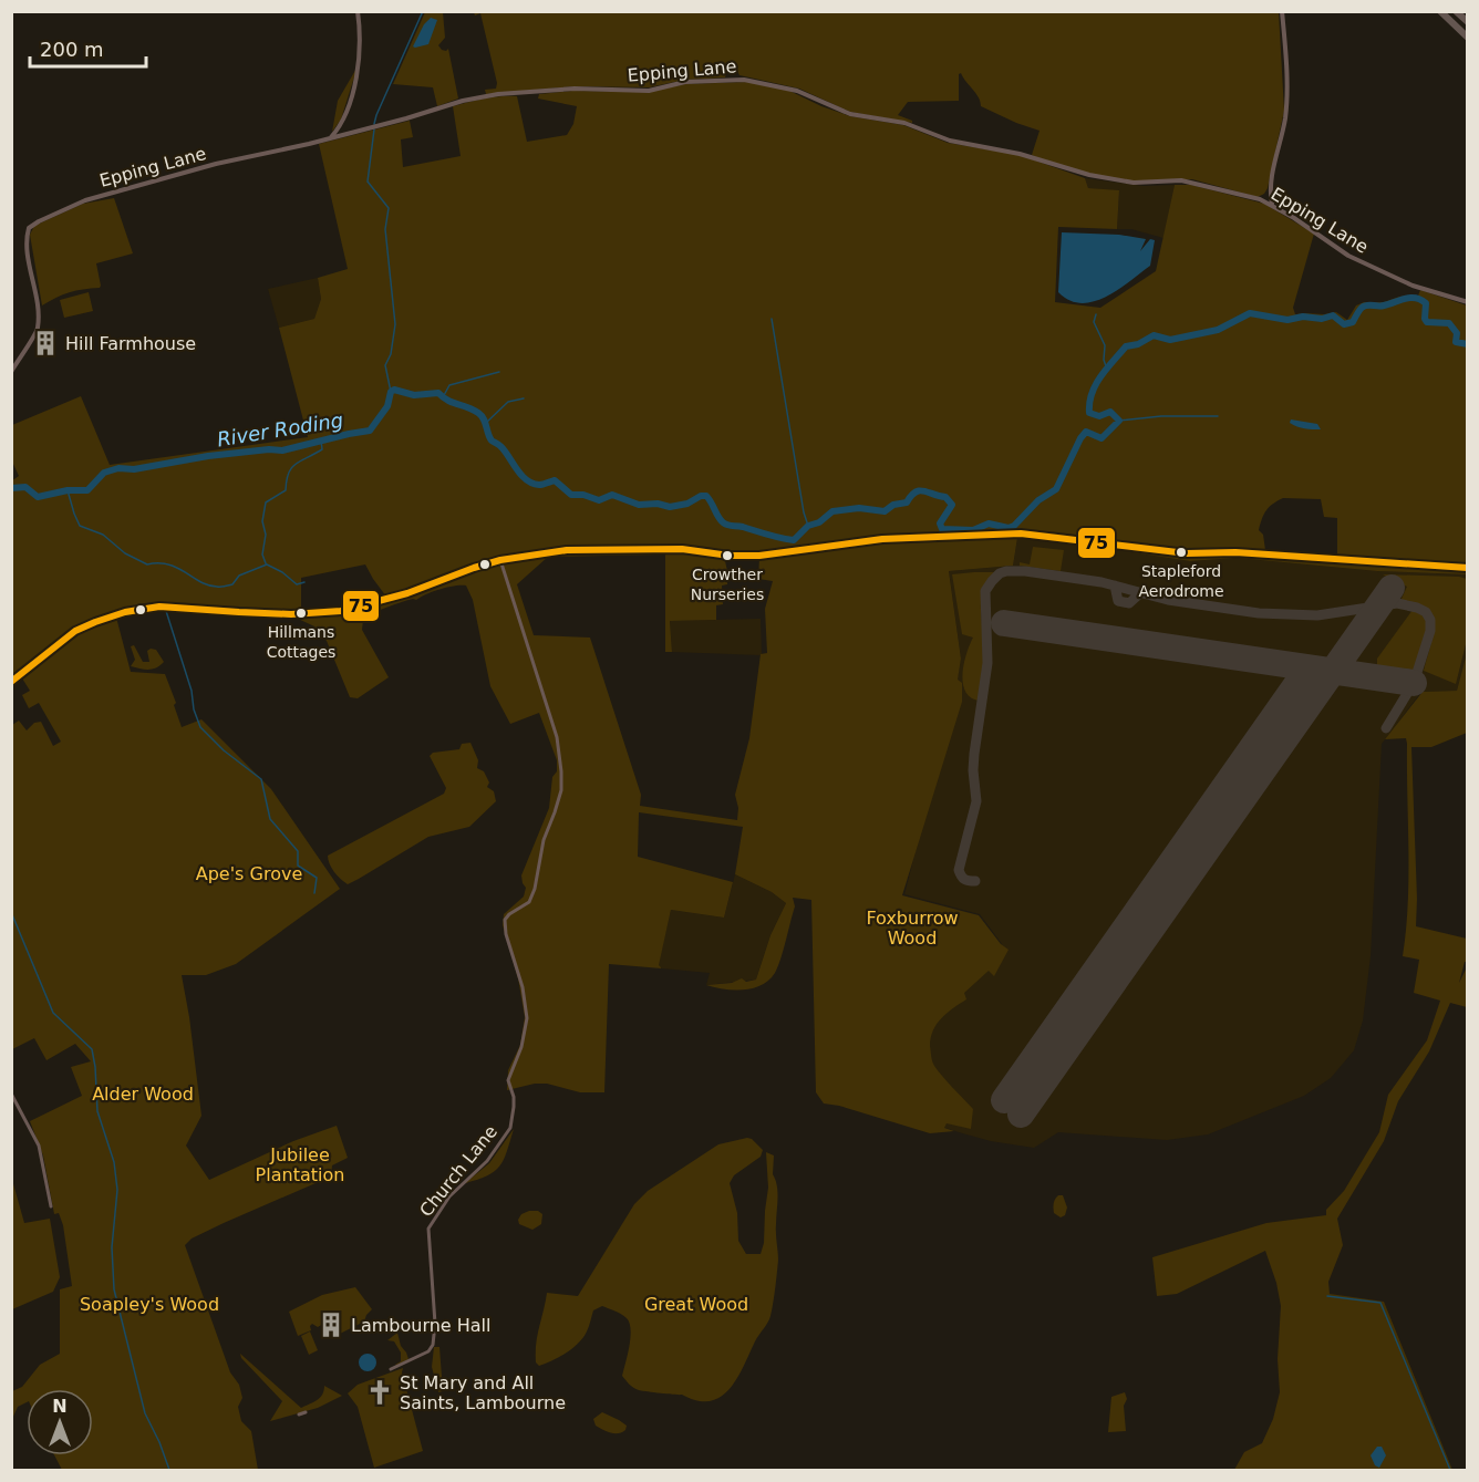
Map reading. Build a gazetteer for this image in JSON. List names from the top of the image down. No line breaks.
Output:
{"streets":{"street":["Epping Lane","Church Lane"]},"water":["River Roding"],"parks":["Ape's Grove","Foxburrow Wood","Alder Wood","Jubilee Plantation","Soapley's Wood","Great Wood"],"places":{"building":["Hill Farmhouse","Lambourne Hall"],"other":["Stapleford Aerodrome","Crowther Nurseries","Hillmans Cottages"],"church":["St Mary and All Saints, Lambourne"]},"lines":["transit line 75"],"scale_bar":"200 m","north":"top"}
